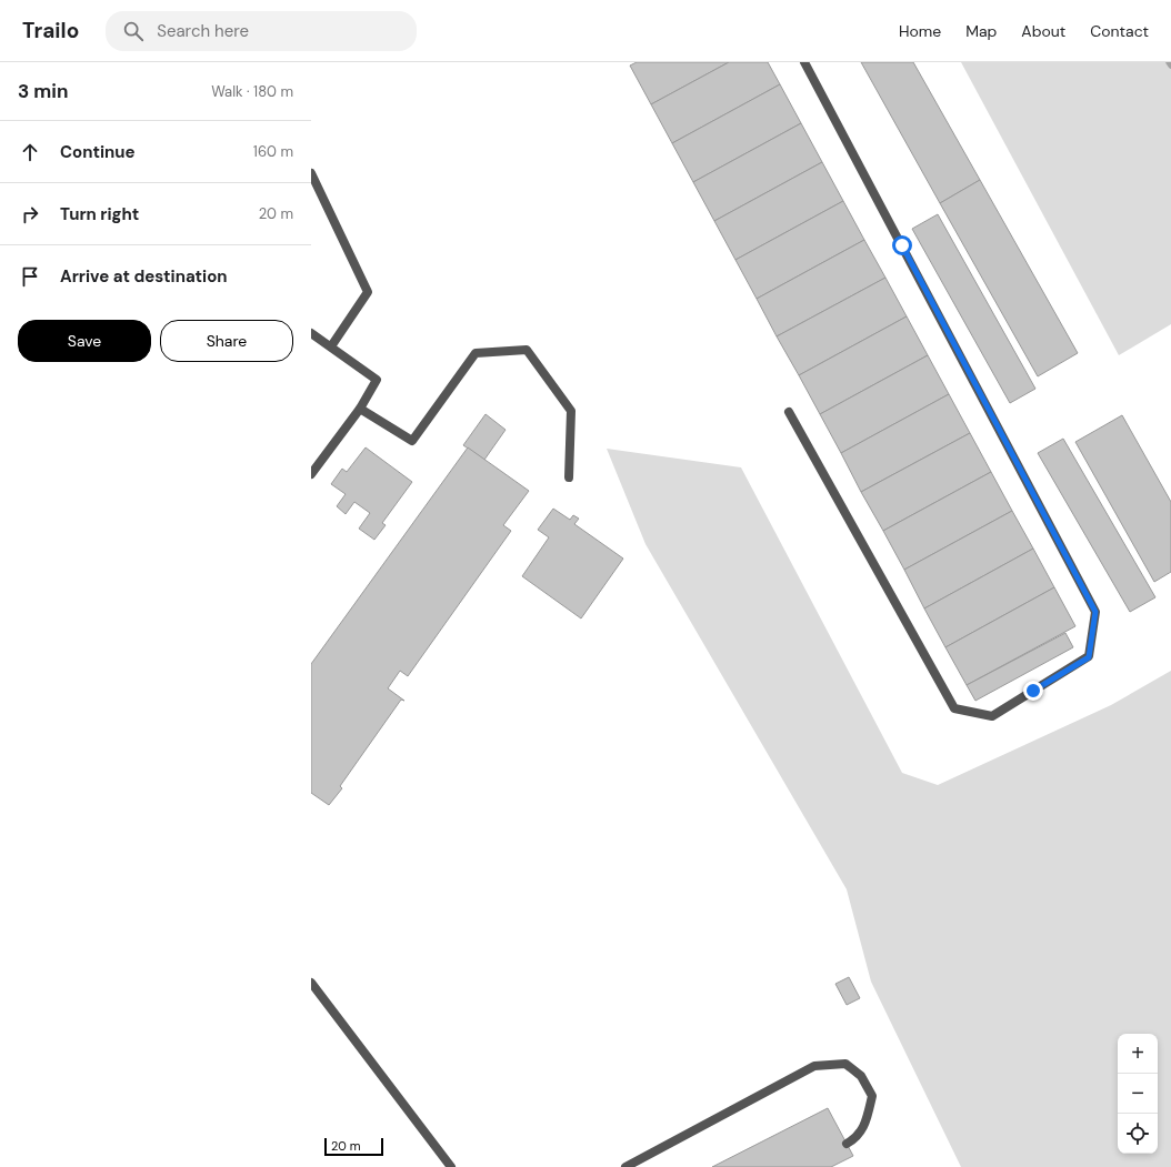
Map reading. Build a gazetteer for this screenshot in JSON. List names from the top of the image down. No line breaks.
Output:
{"scale_bar":"20 m","page":{"header":"Trailo","search":"Search here","nav":["Home","Map","About","Contact"],"heading":["3 min","Walk · 180 m"],"list":[["Continue","160 m"],["Turn right","20 m"],"Arrive at destination"],"buttons":["Save","Share"],"map_buttons":["+","−"],"scale":"20 m"}}
